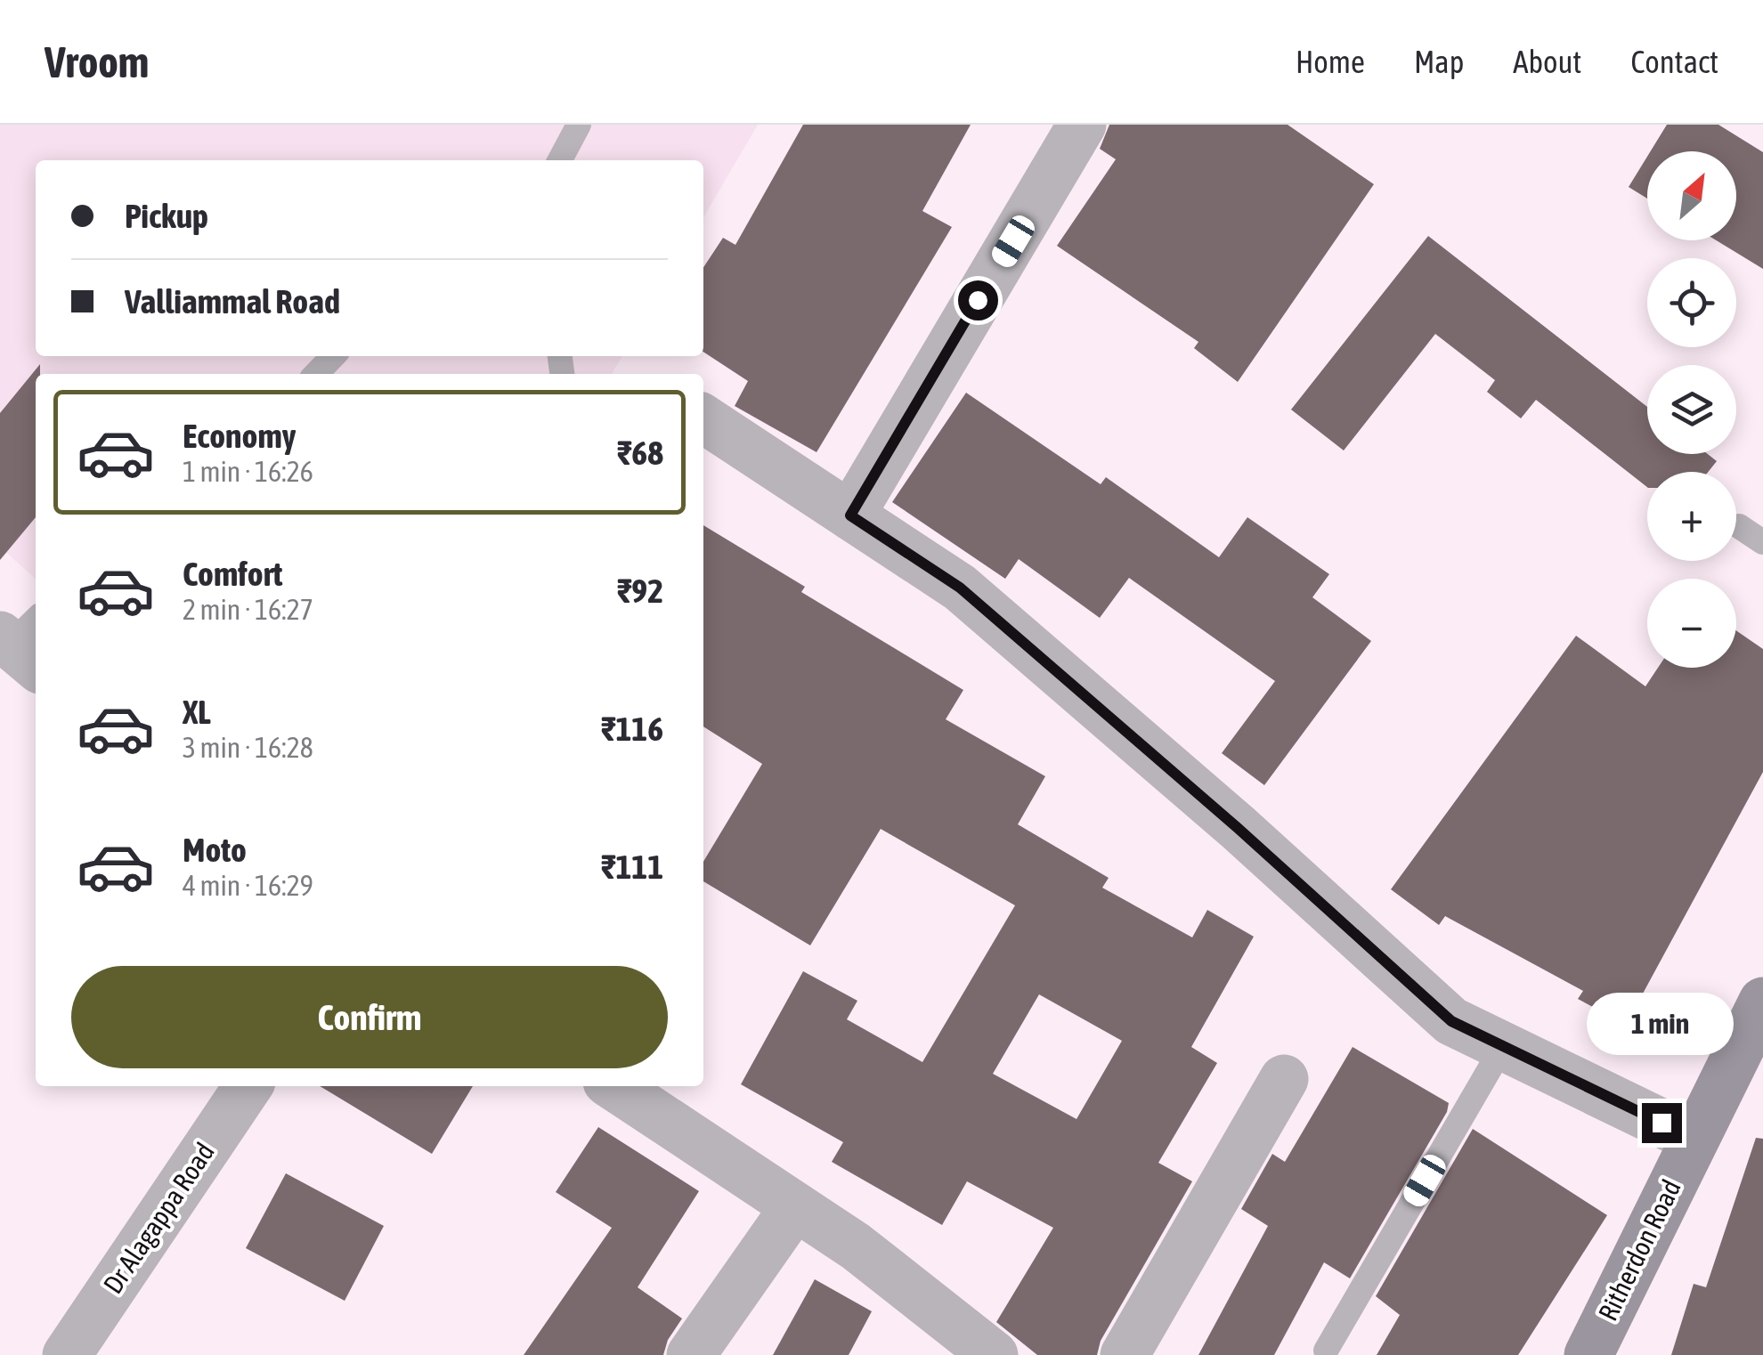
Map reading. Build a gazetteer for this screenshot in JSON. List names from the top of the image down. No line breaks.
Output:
{"streets":{"main road":["Ritherdon Road"],"street":["Dr Alagappa Road"]},"north":"top right","page":{"header":"Vroom","nav":["Home","Map","About","Contact"],"map_buttons":["+","−"],"banner":["Pickup","Valliammal Road"],"list":[{"name":"Economy","note":"1 min · 16:26","value":"₹68"},{"name":"Comfort","note":"2 min · 16:27","value":"₹92"},{"name":"XL","note":"3 min · 16:28","value":"₹116"},{"name":"Moto","note":"4 min · 16:29","value":"₹111"}],"buttons":"Confirm","bubble":"1 min"}}
